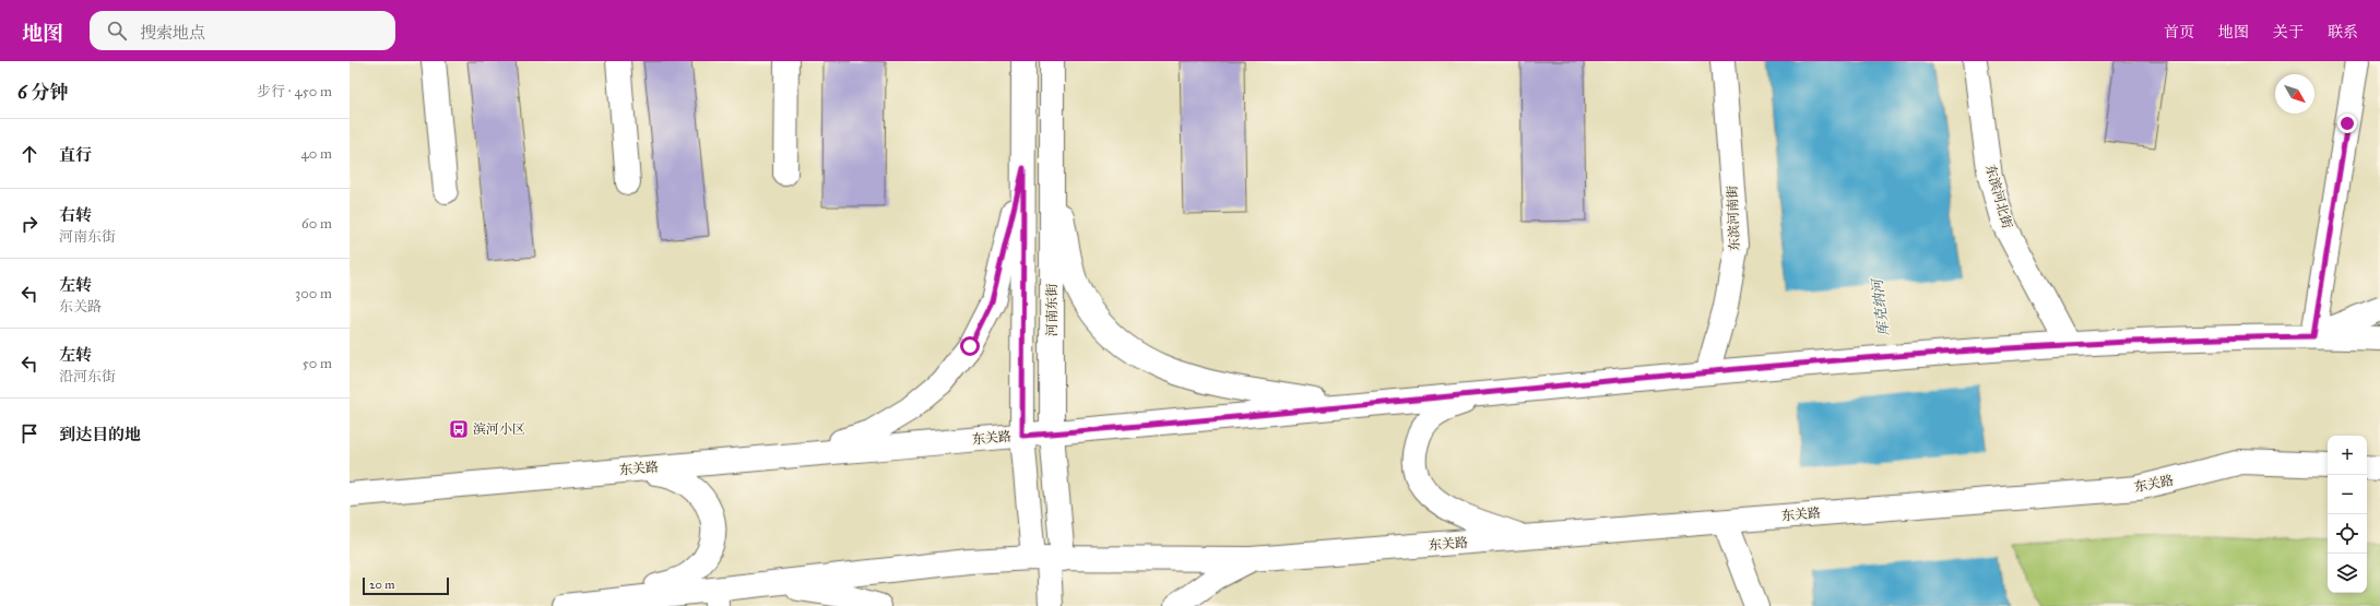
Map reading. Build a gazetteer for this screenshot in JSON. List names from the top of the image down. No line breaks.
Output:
{"streets":{"main road":["东滨河北街","东滨河南街","河南东街","东关路"]},"crossings":[["东滨河北街","东关路"],["东滨河南街","东关路"],["河南东街","东关路"]],"water":["库克纳河"],"places":{"bus stop":["滨河小区"]},"scale_bar":"20 m","north":"bottom right","page":{"header":"地图","search":"搜索地点","nav":["首页","地图","关于","联系"],"heading":["6 分钟","步行 · 450 m"],"list":[["直行","40 m"],["右转","河南东街","60 m"],["左转","东关路","300 m"],["左转","沿河东街","50 m"],"到达目的地"],"map_buttons":["+","−"],"scale":"20 m"}}
